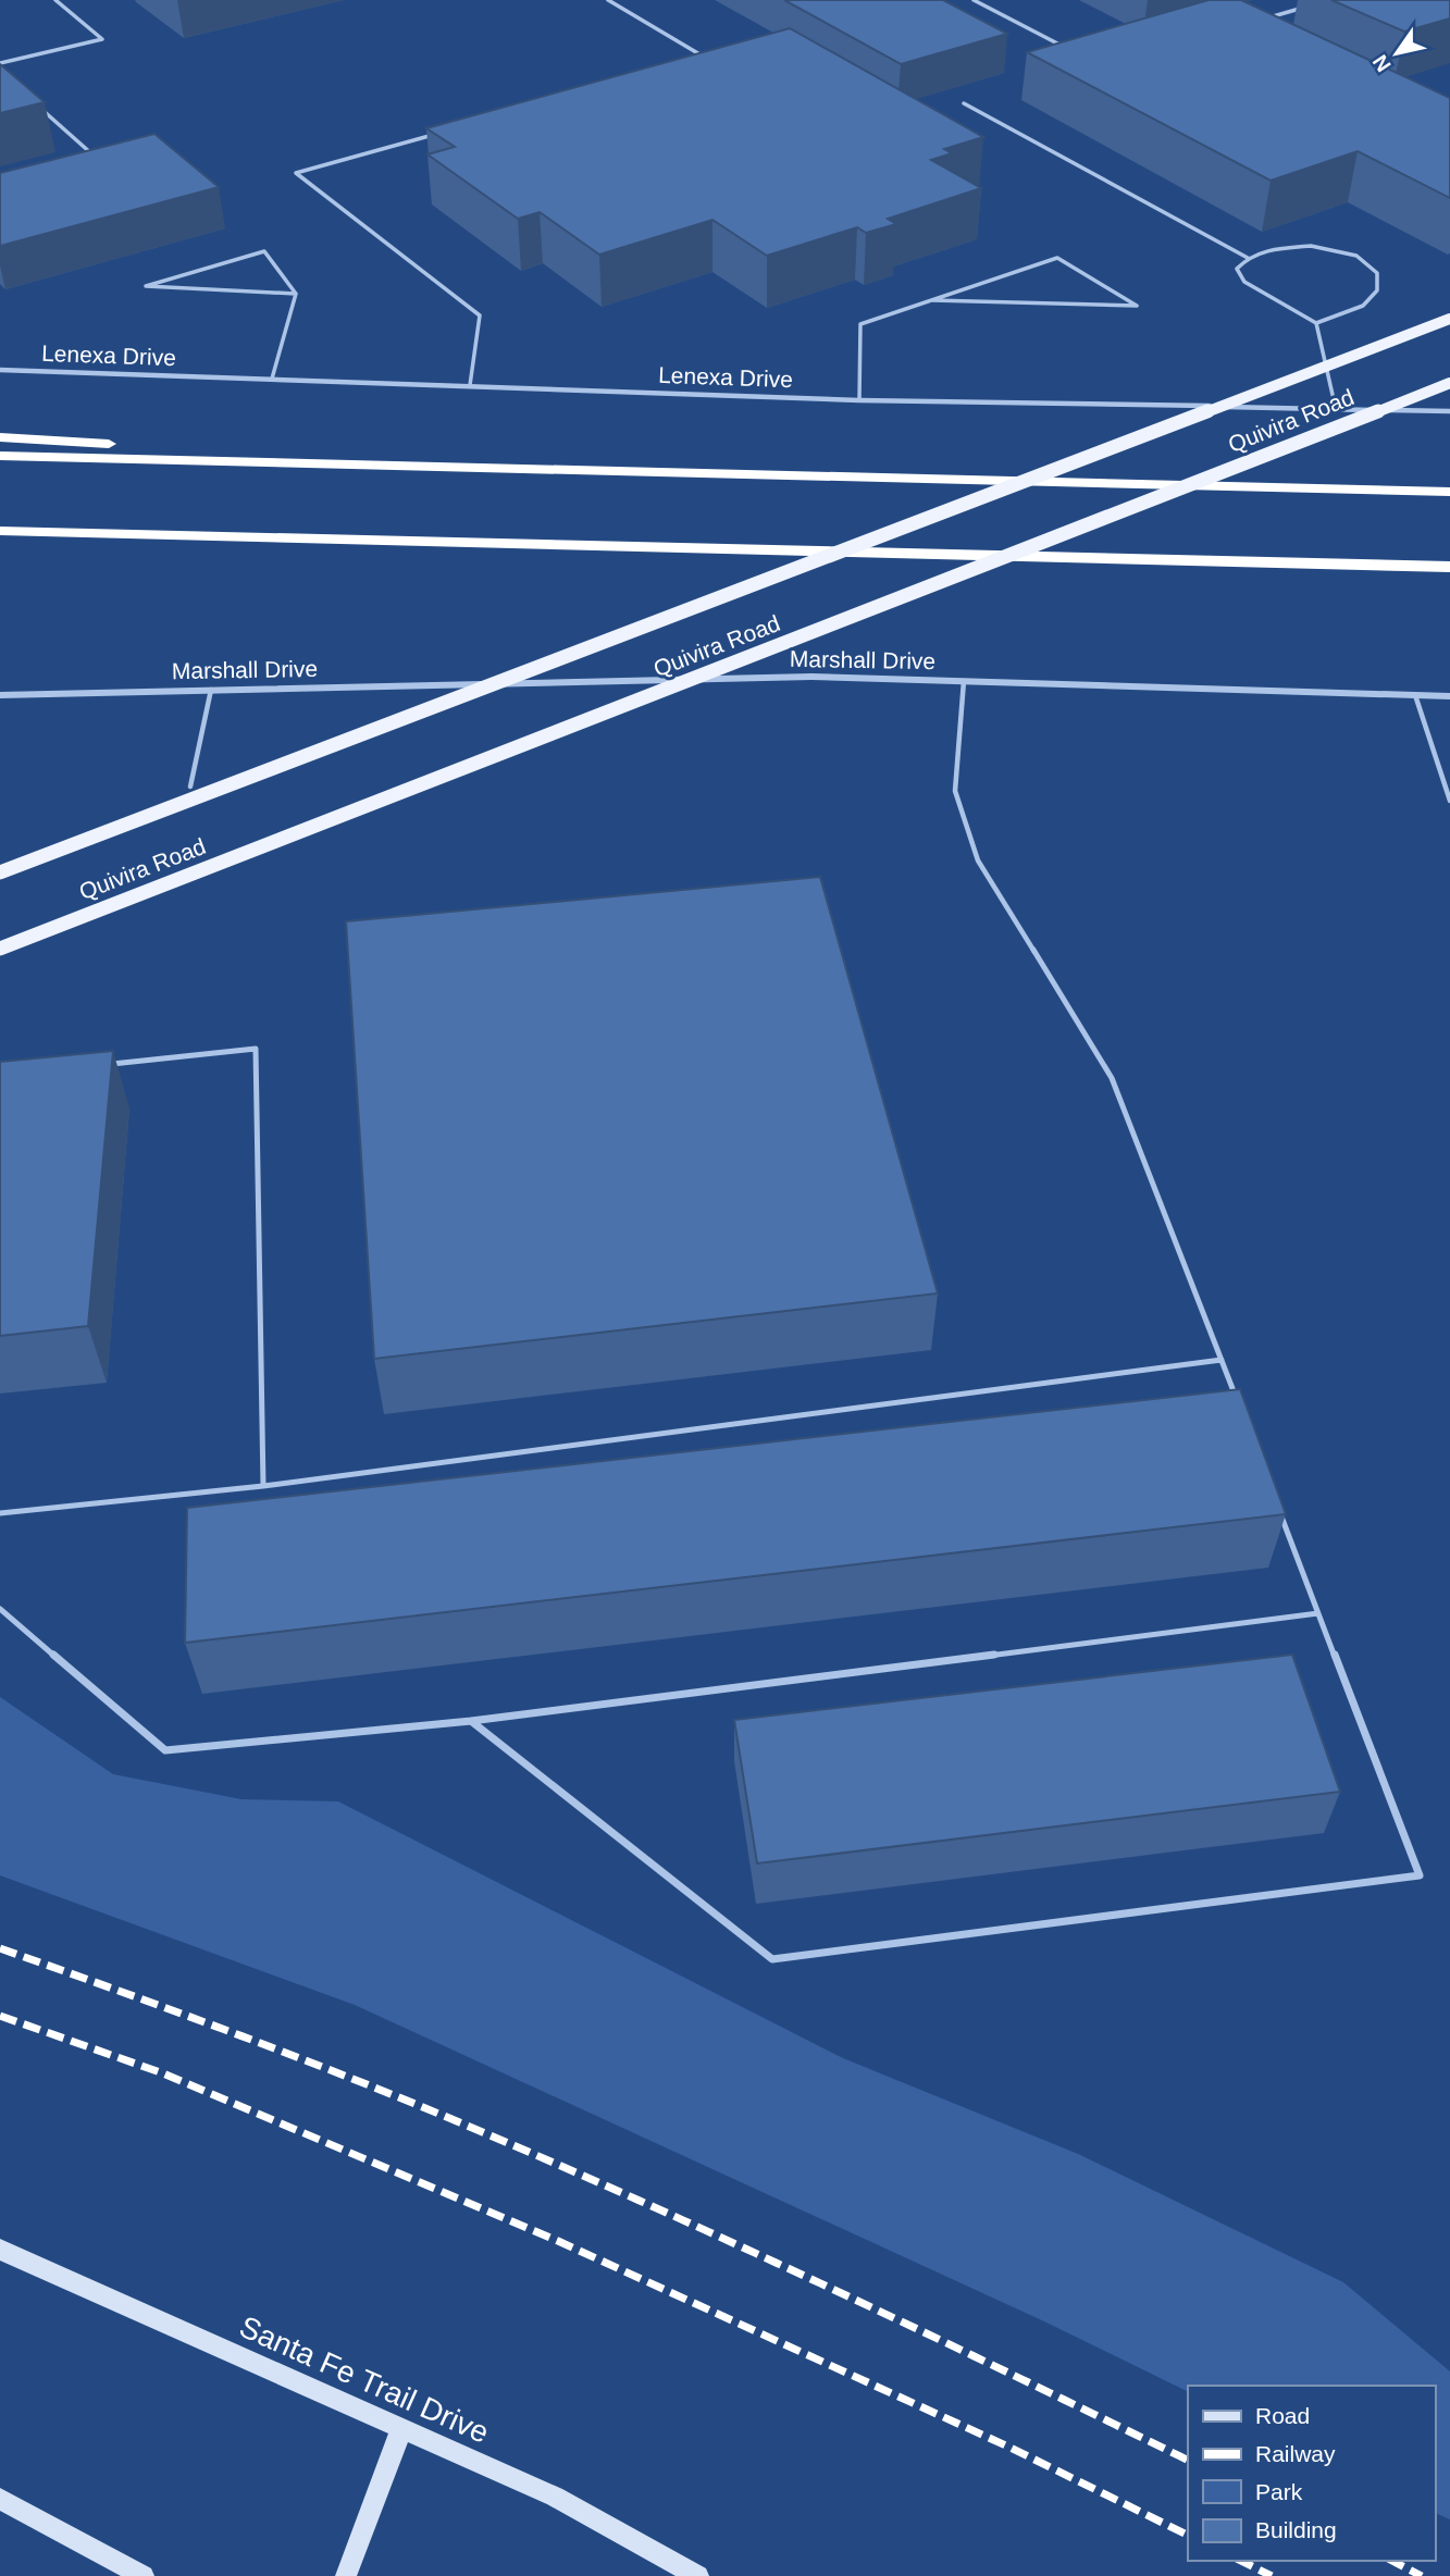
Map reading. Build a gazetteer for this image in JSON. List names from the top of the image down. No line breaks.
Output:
{"streets":{"main road":["Quivira Road","Santa Fe Trail Drive"],"street":["Lenexa Drive","Marshall Drive"]},"legend":["Road","Railway","Park","Building"],"north":"bottom left"}
